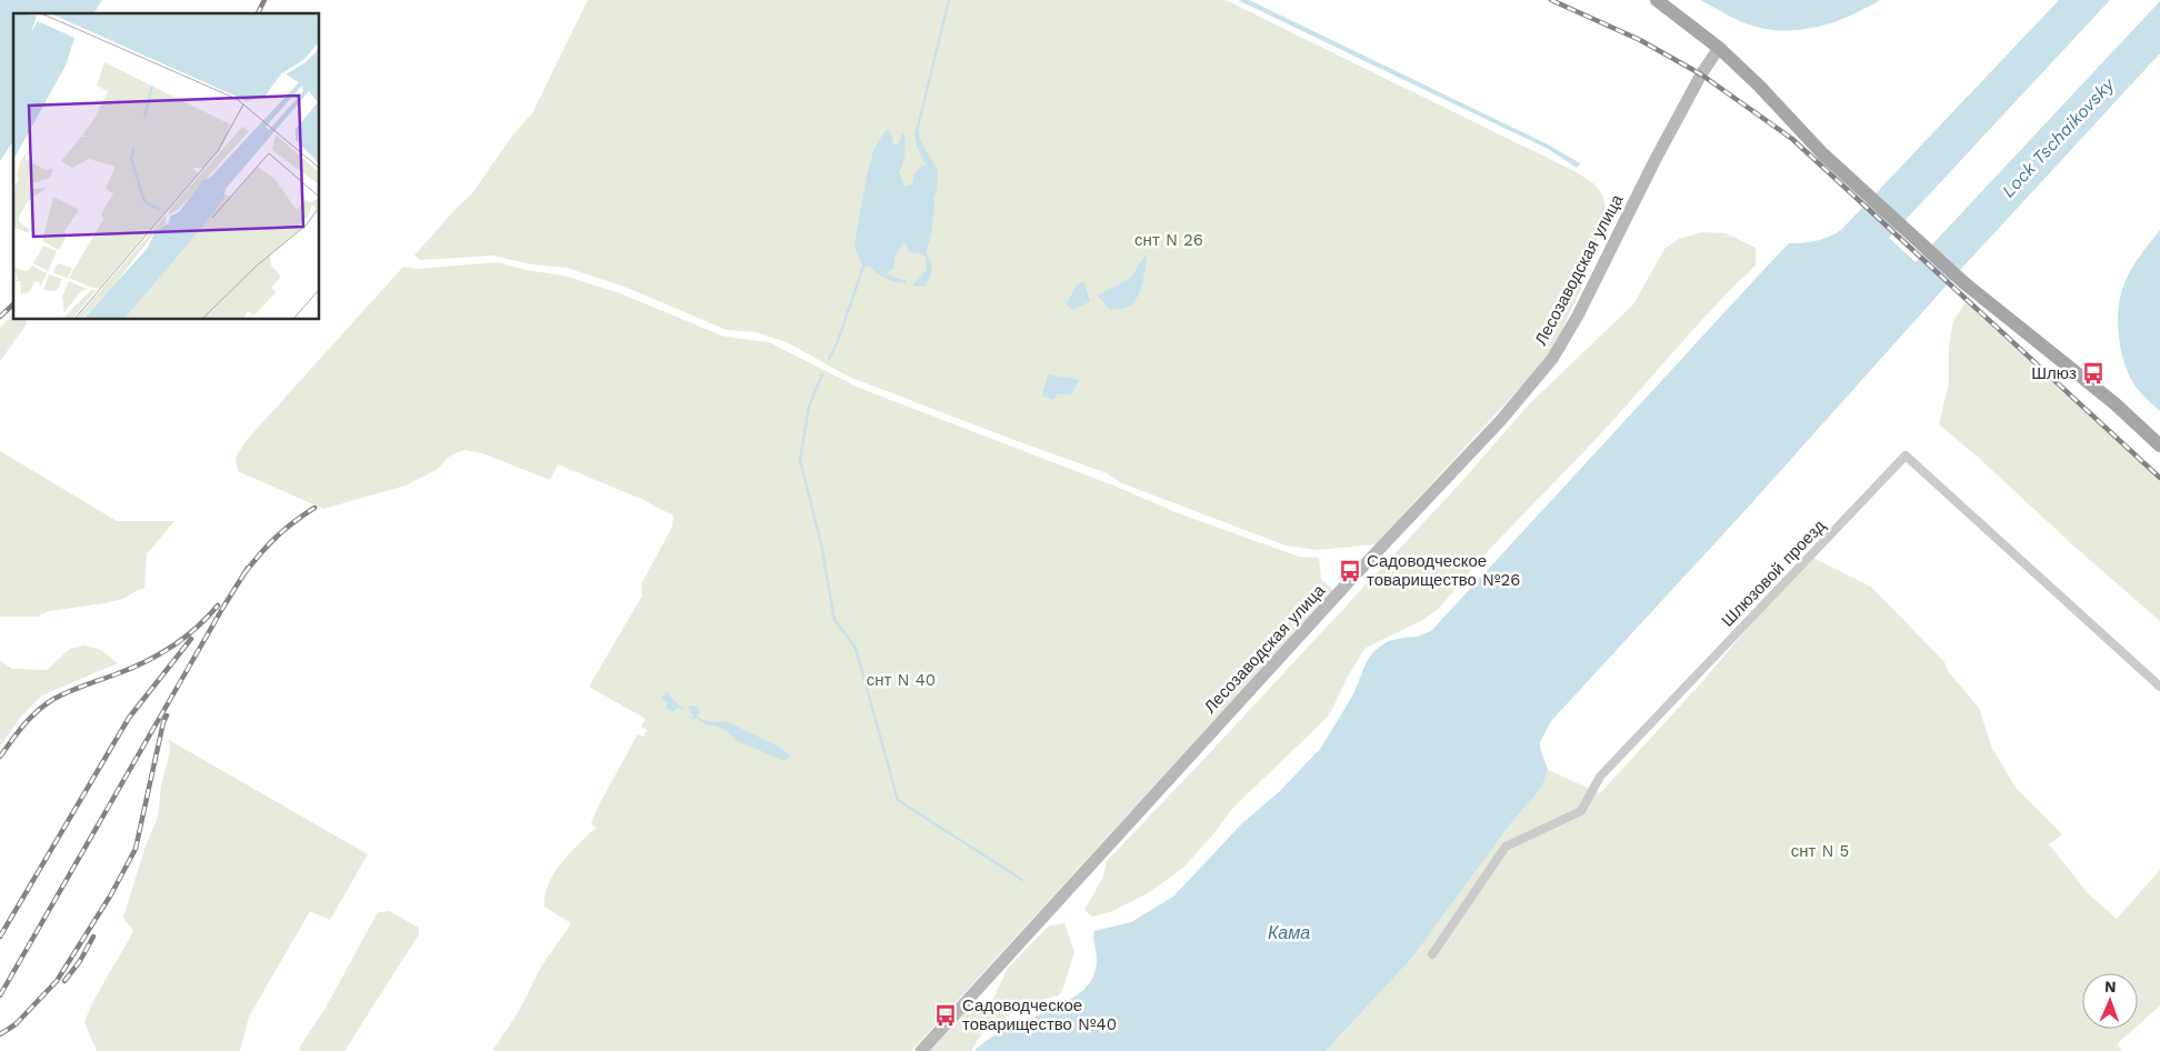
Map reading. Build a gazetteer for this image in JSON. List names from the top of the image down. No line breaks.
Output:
{"streets":{"street":["Лесозаводская улица","Шлюзовой проезд"]},"water":["Lock Tschaikovsky","Кама"],"parks":["снт N 26","снт N 40","снт N 5"],"places":{"bus stop":["Шлюз","Садоводческое товарищество №26","Садоводческое товарищество №40"]},"north":"top"}
